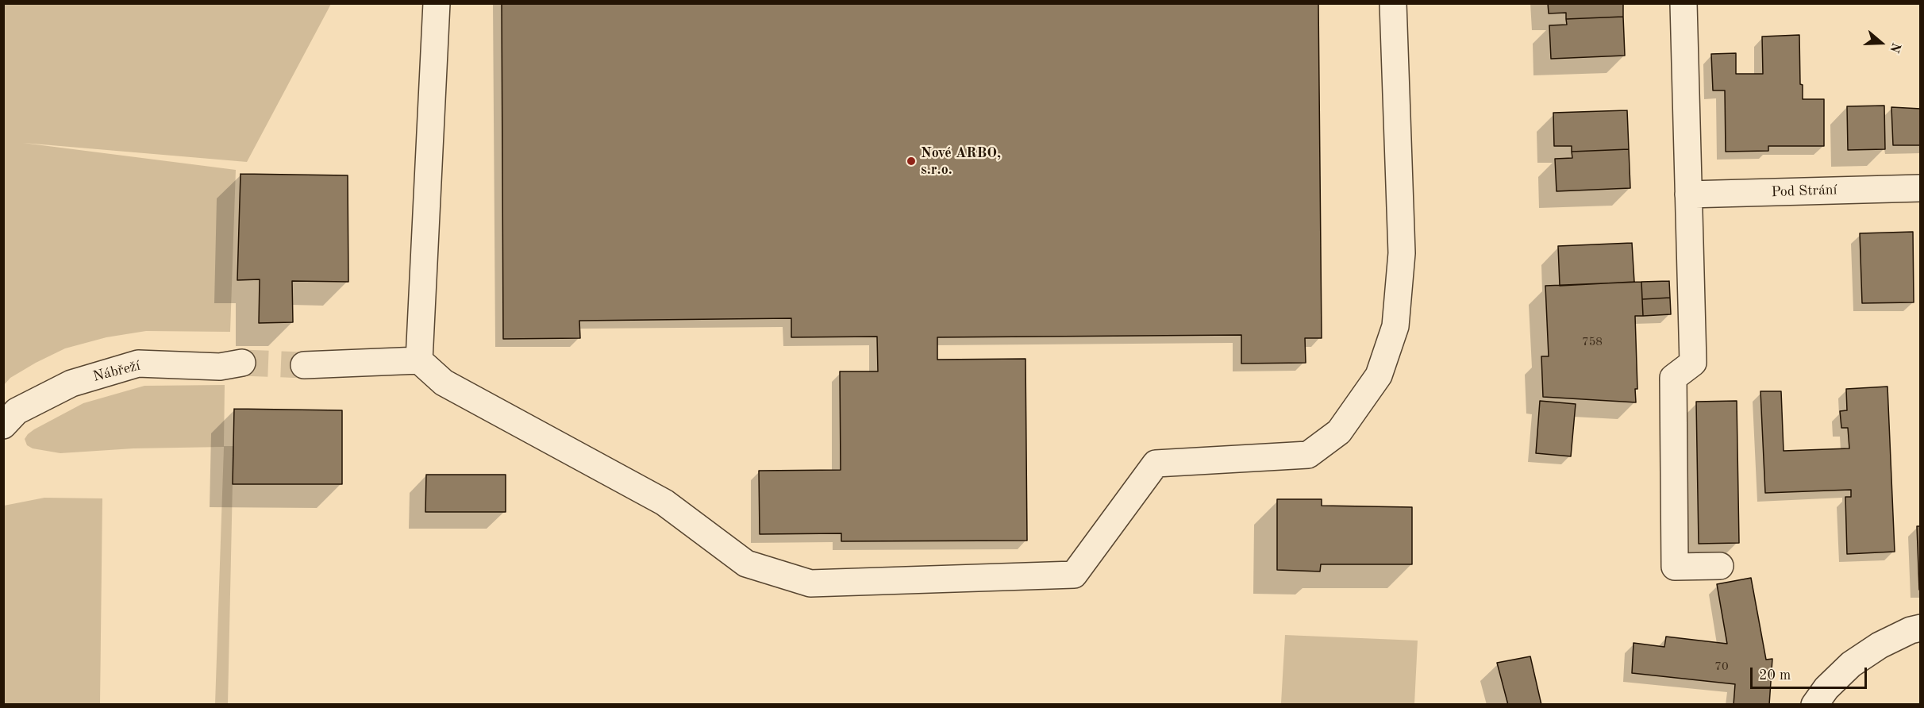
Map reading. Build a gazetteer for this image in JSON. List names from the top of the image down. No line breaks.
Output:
{"streets":{"street":["Pod Strání","Nábřeží"]},"places":["Nové ARBO, s.r.o."],"house_numbers":["758","70"],"scale_bar":"20 m","north":"right"}
